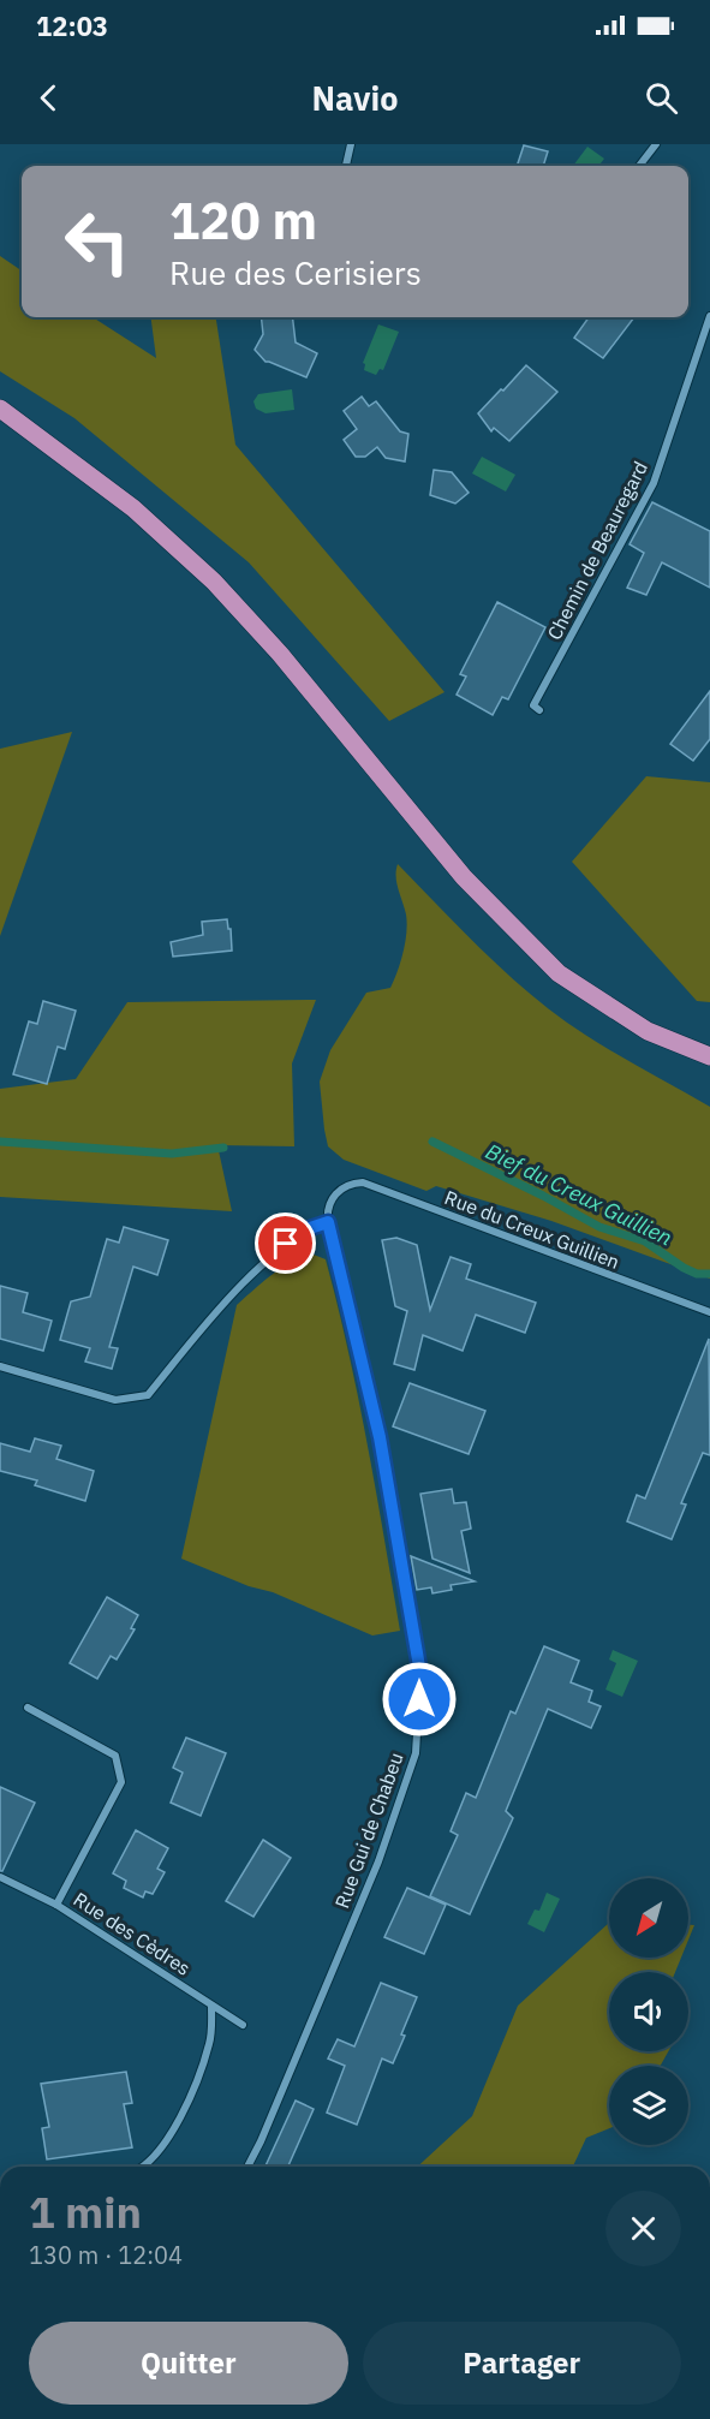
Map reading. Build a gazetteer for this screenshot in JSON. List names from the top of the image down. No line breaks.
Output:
{"streets":{"street":["Chemin de Beauregard","Rue du Creux Guillien","Rue Gui de Chabeu","Rue des Cèdres"]},"crossings":[["Rue du Creux Guillien","Rue Gui de Chabeu"]],"water":["Bief du Creux Guillien"],"north":"bottom left","page":{"status":"12:03","header":"Navio","turn":["120 m","Rue des Cerisiers"],"heading":["1 min","130 m · 12:04"],"buttons":["Quitter","Partager"]}}
